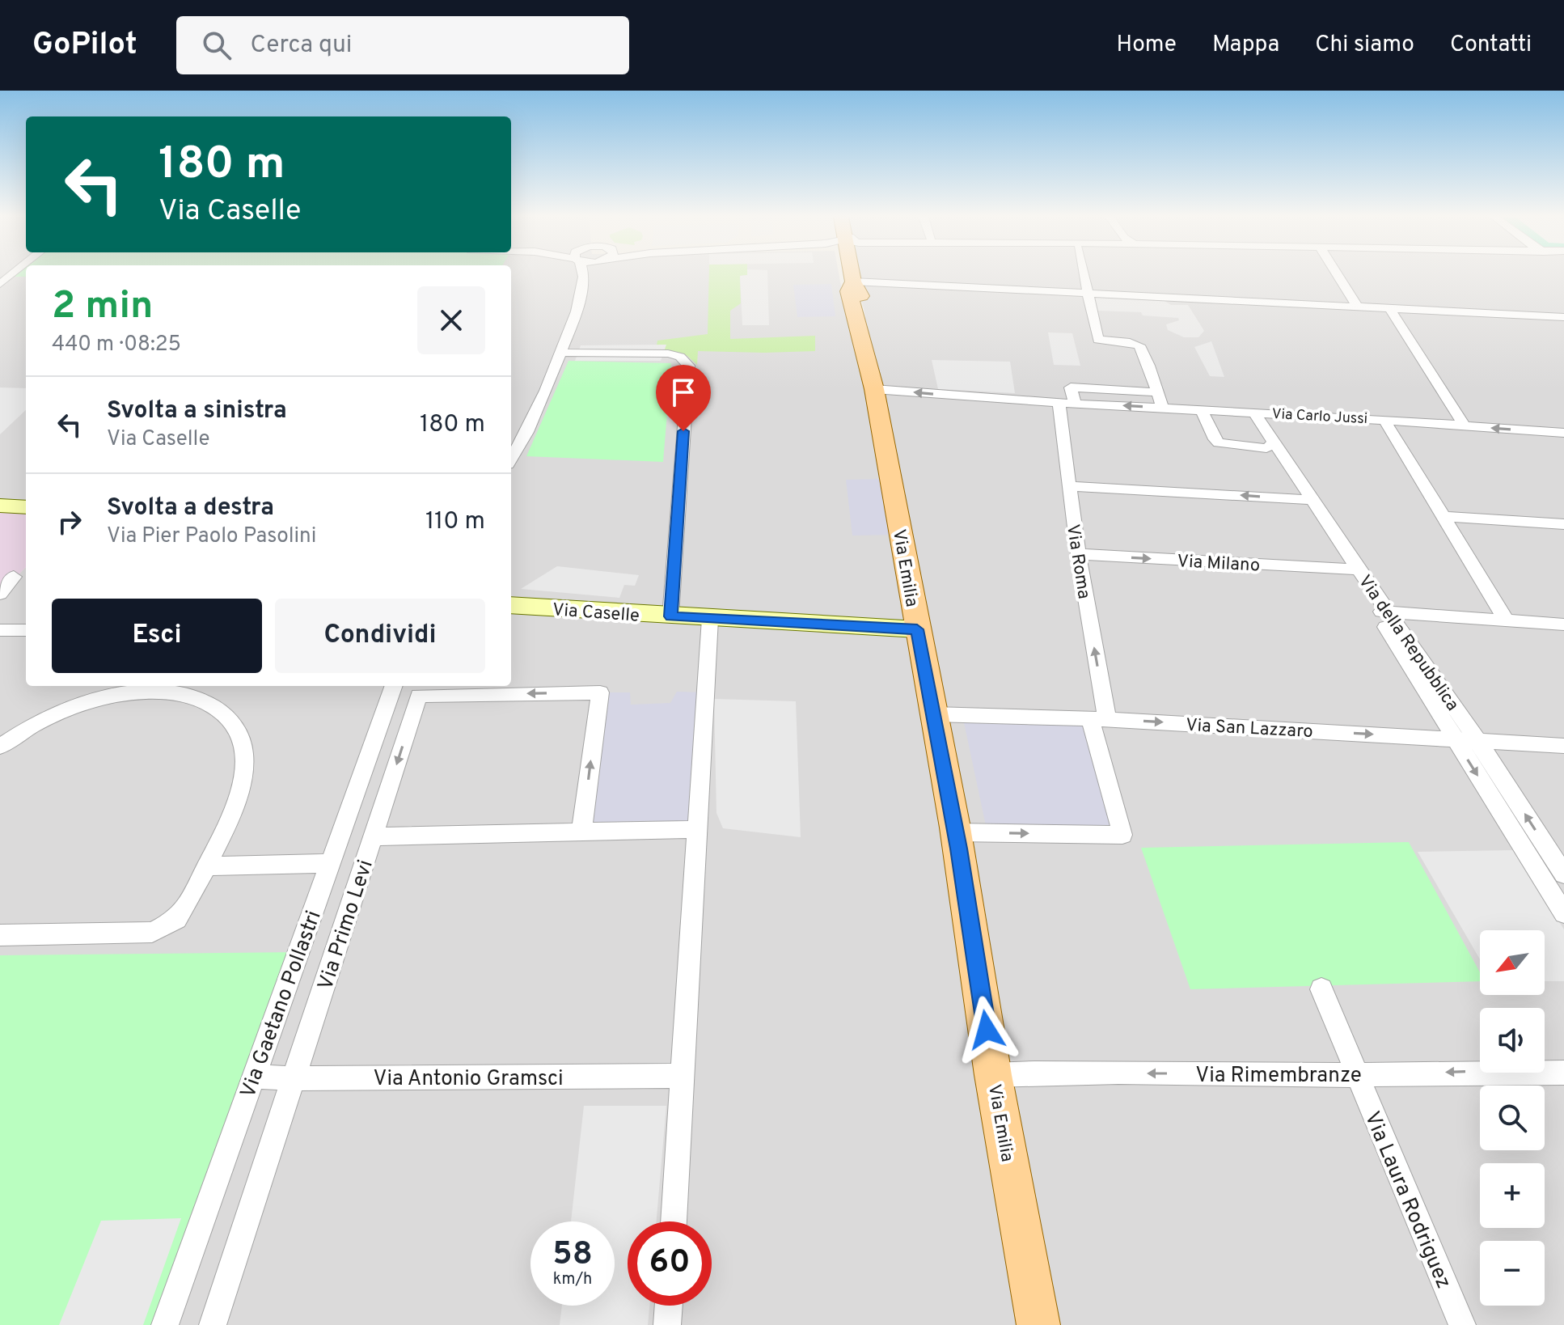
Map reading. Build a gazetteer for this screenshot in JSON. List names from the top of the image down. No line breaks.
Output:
{"streets":{"main road":["Via Emilia"],"street":["Via Carlo Jussi","Via Roma","Via Milano","Via Caselle","Via della Repubblica","Via San Lazzaro","Via Primo Levi","Via Gaetano Pollastri","Via Rimembranze","Via Antonio Gramsci","Via Laura Rodriguez"]},"crossings":[["Via Carlo Jussi","Via Roma"],["Via Carlo Jussi","Via Emilia"],["Via Carlo Jussi","Via della Repubblica"],["Via Roma","Via Milano"],["Via Roma","Via Emilia"],["Via Roma","Via San Lazzaro"],["Via Milano","Via della Repubblica"],["Via Emilia","Via Caselle"],["Via Emilia","Via San Lazzaro"],["Via Emilia","Via Rimembranze"],["Via della Repubblica","Via San Lazzaro"],["Via Primo Levi","Via Antonio Gramsci"],["Via Gaetano Pollastri","Via Antonio Gramsci"],["Via Rimembranze","Via Laura Rodriguez"]],"one_way":["Via San Lazzaro","Via Rimembranze"],"north":"bottom left","page":{"header":"GoPilot","search":"Cerca qui","nav":["Home","Mappa","Chi siamo","Contatti"],"turn":["180 m","Via Caselle"],"heading":["2 min","440 m · 08:25"],"list":[{"name":"Svolta a sinistra","note":"Via Caselle","value":"180 m"},{"name":"Svolta a destra","note":"Via Pier Paolo Pasolini","value":"110 m"}],"buttons":["Esci","Condividi"],"map_buttons":["+","−"],"speed":"58 km/h","limit":"60"}}
